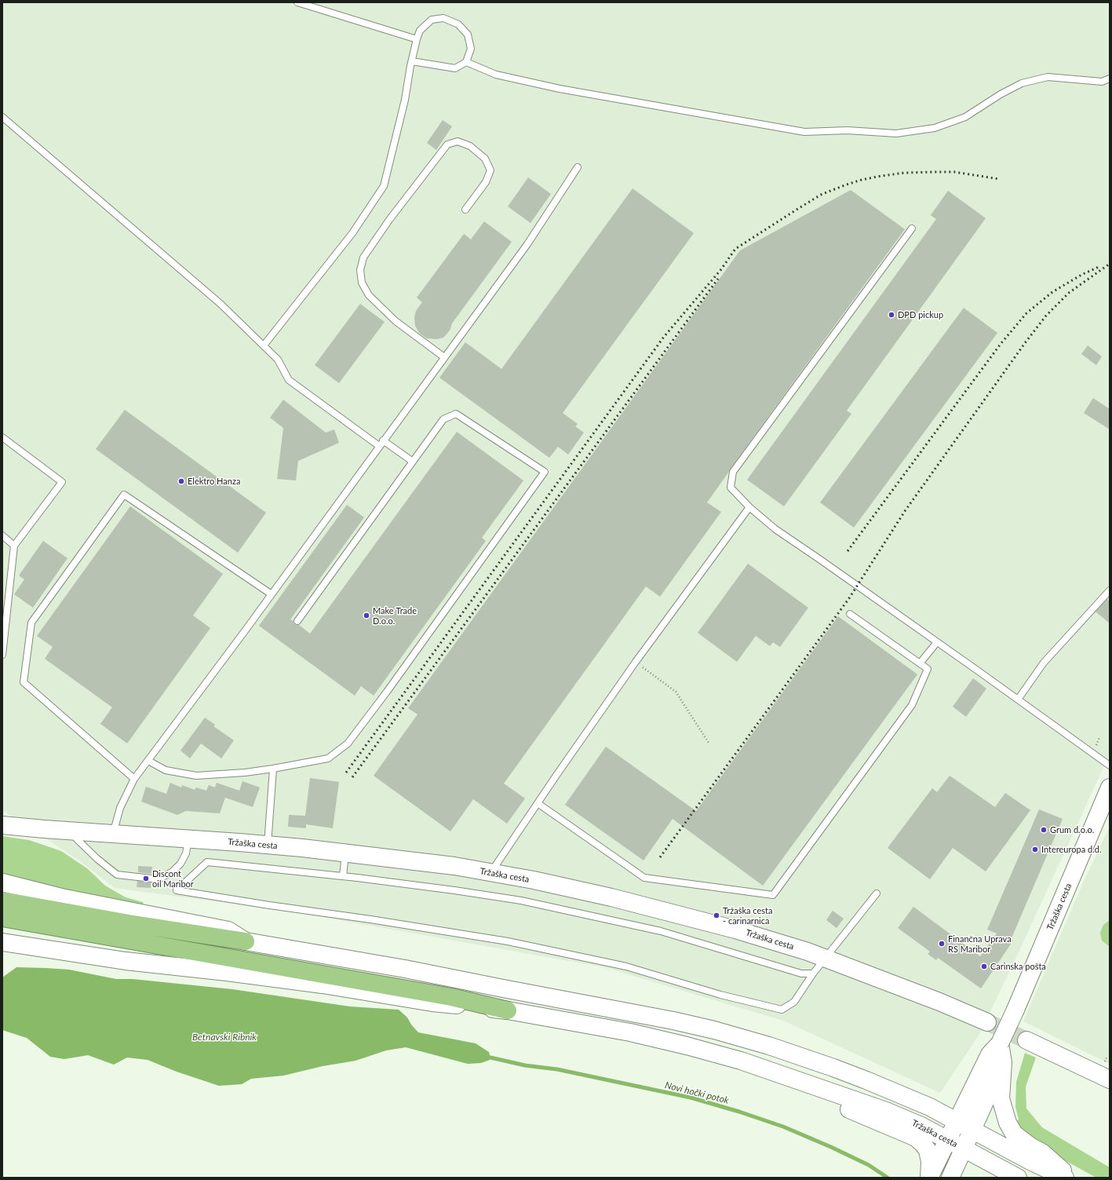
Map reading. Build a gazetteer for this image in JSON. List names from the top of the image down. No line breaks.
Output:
{"streets":{"main road":["Tržaška cesta"]},"water":["Betnavski Ribnik","Novi hočki potok"],"places":["DPD pickup","Elektro Hanza","Make Trade D.o.o.","Grum d.o.o.","Intereuropa d.d.","Discont oil Maribor","Tržaška cesta - carinarnica","Finančna Uprava RS Maribor","Carinska pošta"]}
